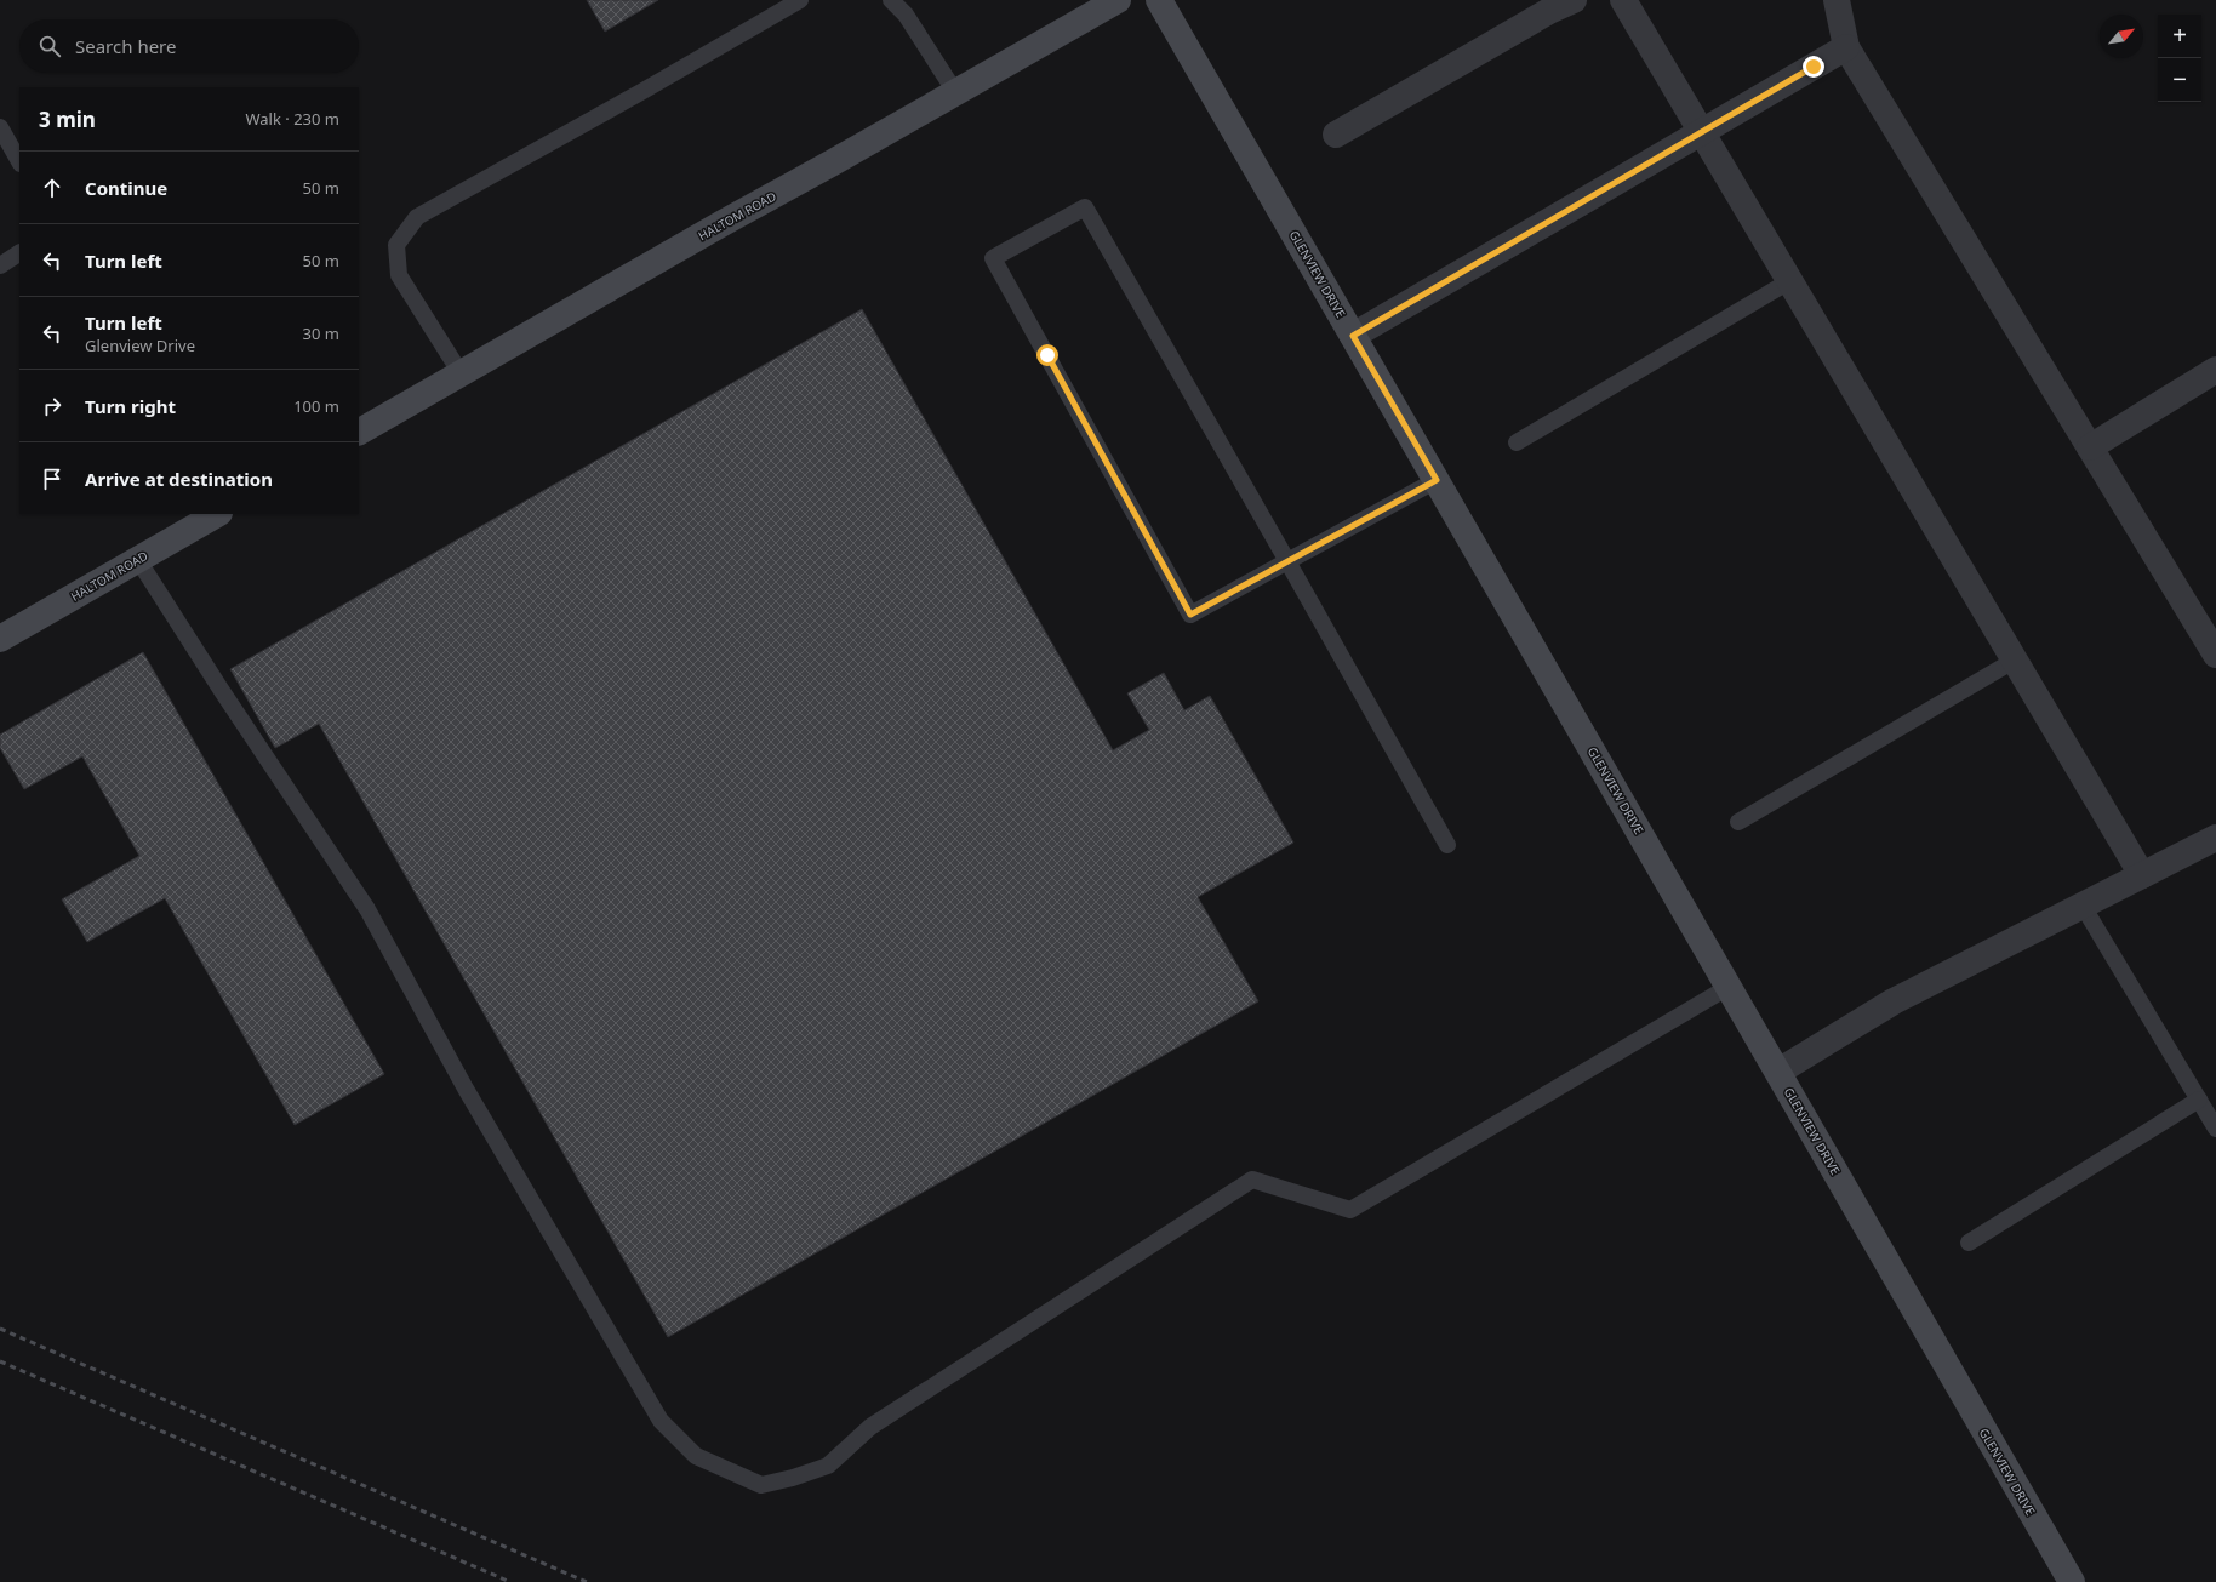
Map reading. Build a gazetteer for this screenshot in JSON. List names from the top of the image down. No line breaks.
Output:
{"streets":{"main road":["HALTOM ROAD","GLENVIEW DRIVE"]},"north":"top right","page":{"map_buttons":["+","−"],"search":"Search here","heading":["3 min","Walk · 230 m"],"list":[["Continue","50 m"],["Turn left","50 m"],["Turn left","Glenview Drive","30 m"],["Turn right","100 m"],"Arrive at destination"]}}
